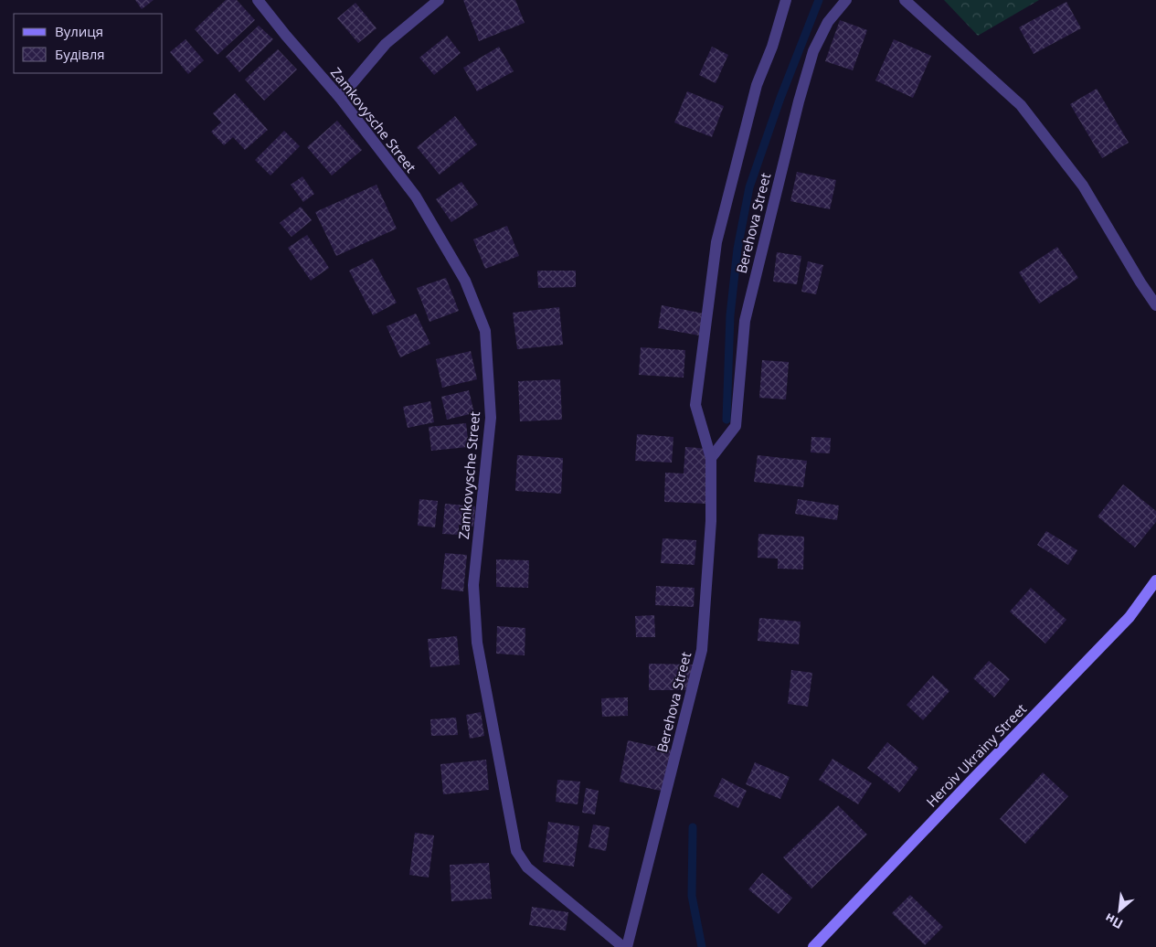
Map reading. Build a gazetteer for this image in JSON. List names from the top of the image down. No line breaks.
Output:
{"streets":{"main road":["Heroiv Ukrainy Street"],"street":["Zamkovysche Street","Berehova Street"]},"legend":["Вулиця","Будівля"],"north":"bottom left"}
